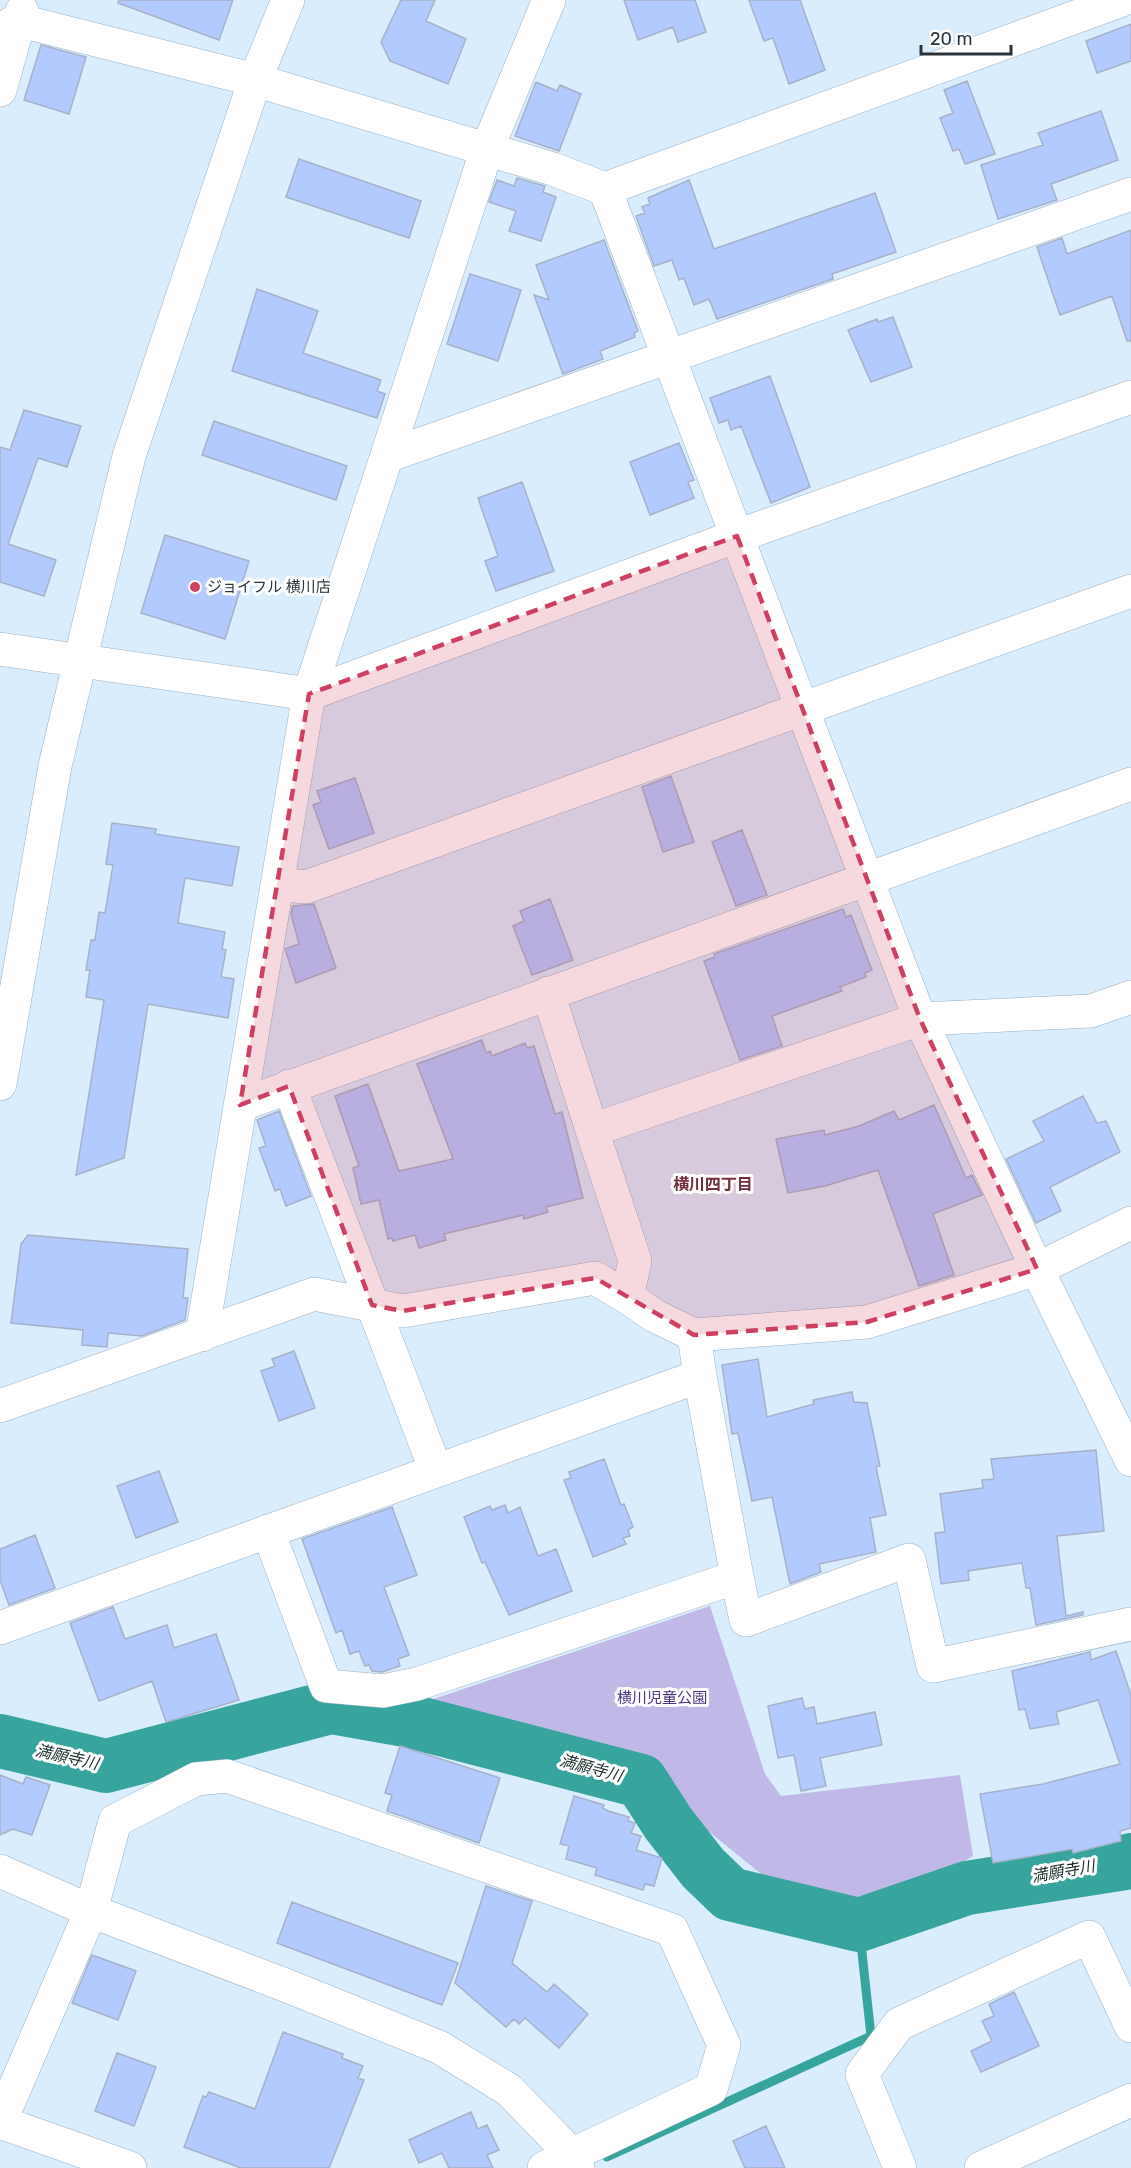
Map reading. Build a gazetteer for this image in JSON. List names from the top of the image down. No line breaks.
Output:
{"districts":["横川四丁目"],"water":["満願寺川"],"parks":["横川児童公園"],"places":["ジョイフル 横川店"],"scale_bar":"20 m"}
